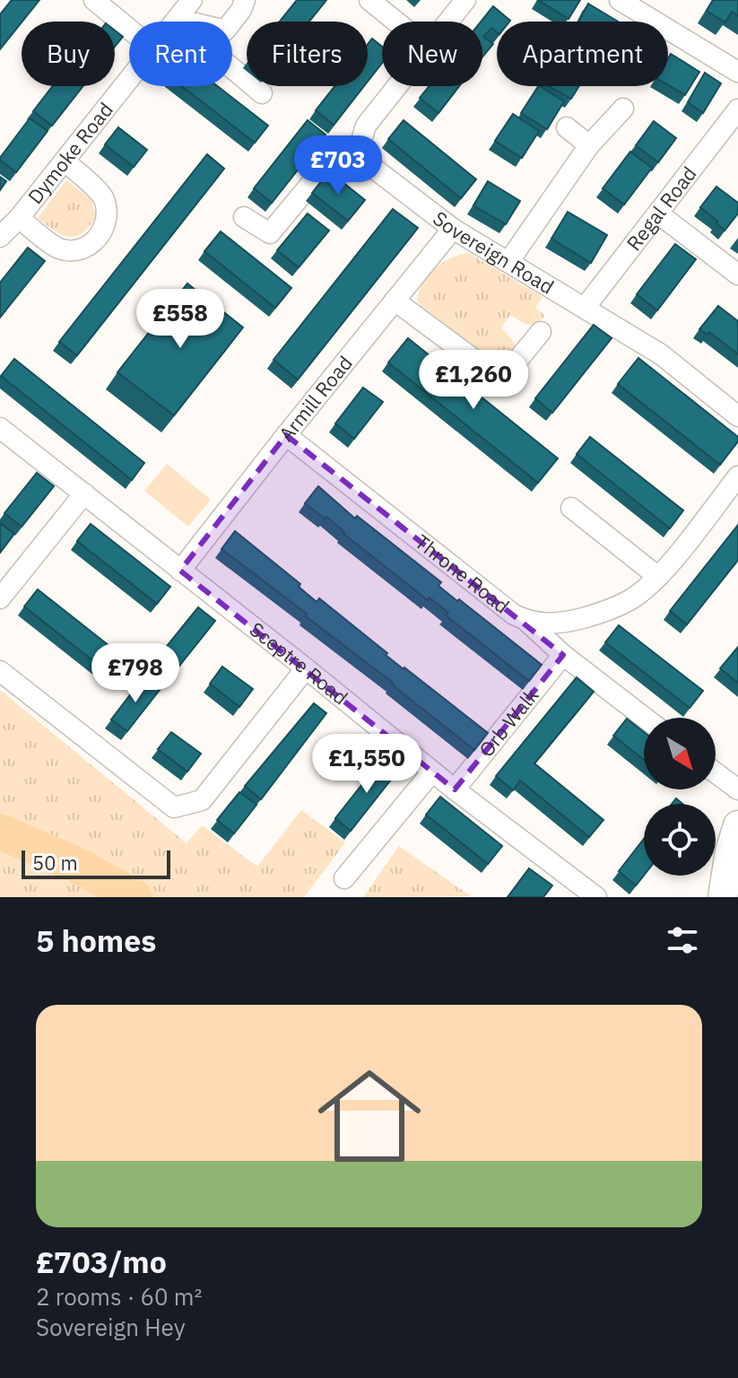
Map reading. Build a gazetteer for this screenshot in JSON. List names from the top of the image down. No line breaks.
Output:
{"streets":{"street":["Dymoke Road","Regal Road","Sovereign Road","Armill Road","Throne Road","Sceptre Road","Orb Walk"]},"crossings":[["Regal Road","Sovereign Road"],["Sovereign Road","Armill Road"],["Armill Road","Throne Road"],["Armill Road","Sceptre Road"],["Sceptre Road","Orb Walk"]],"scale_bar":"50 m","north":"bottom right","page":{"chip":["Buy","Rent","Filters","New","Apartment"],"price":["£703","£558","£1,260","£798","£1,550"],"scale":"50 m","heading":"5 homes","list":[{"name":"£703/mo","note":"2 rooms · 60 m² · Sovereign Hey"}]}}
